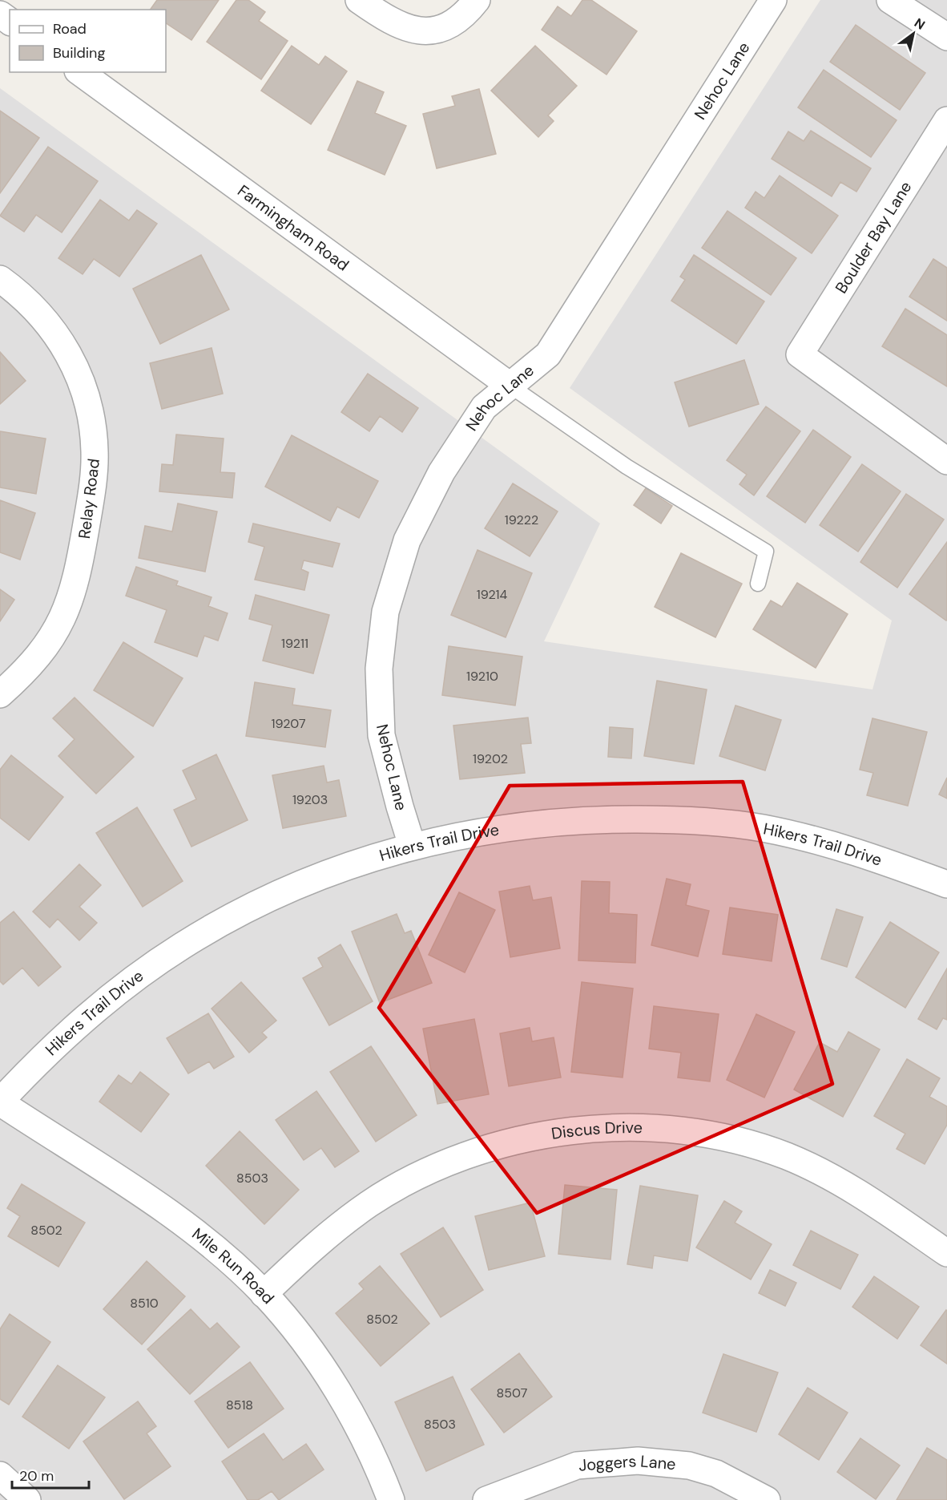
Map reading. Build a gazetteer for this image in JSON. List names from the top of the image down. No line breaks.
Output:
{"streets":{"street":["Nehoc Lane","Farmingham Road","Boulder Bay Lane","Relay Road","Hikers Trail Drive","Discus Drive","Mile Run Road","Joggers Lane"]},"crossings":[["Nehoc Lane","Farmingham Road"],["Nehoc Lane","Hikers Trail Drive"],["Hikers Trail Drive","Mile Run Road"],["Discus Drive","Mile Run Road"]],"house_numbers":["19222","19214","19211","19210","19207","19202","19203","8503","8502","8510","8502","8507","8518","8503"],"legend":["Road","Building"],"scale_bar":"20 m","north":"top right"}
